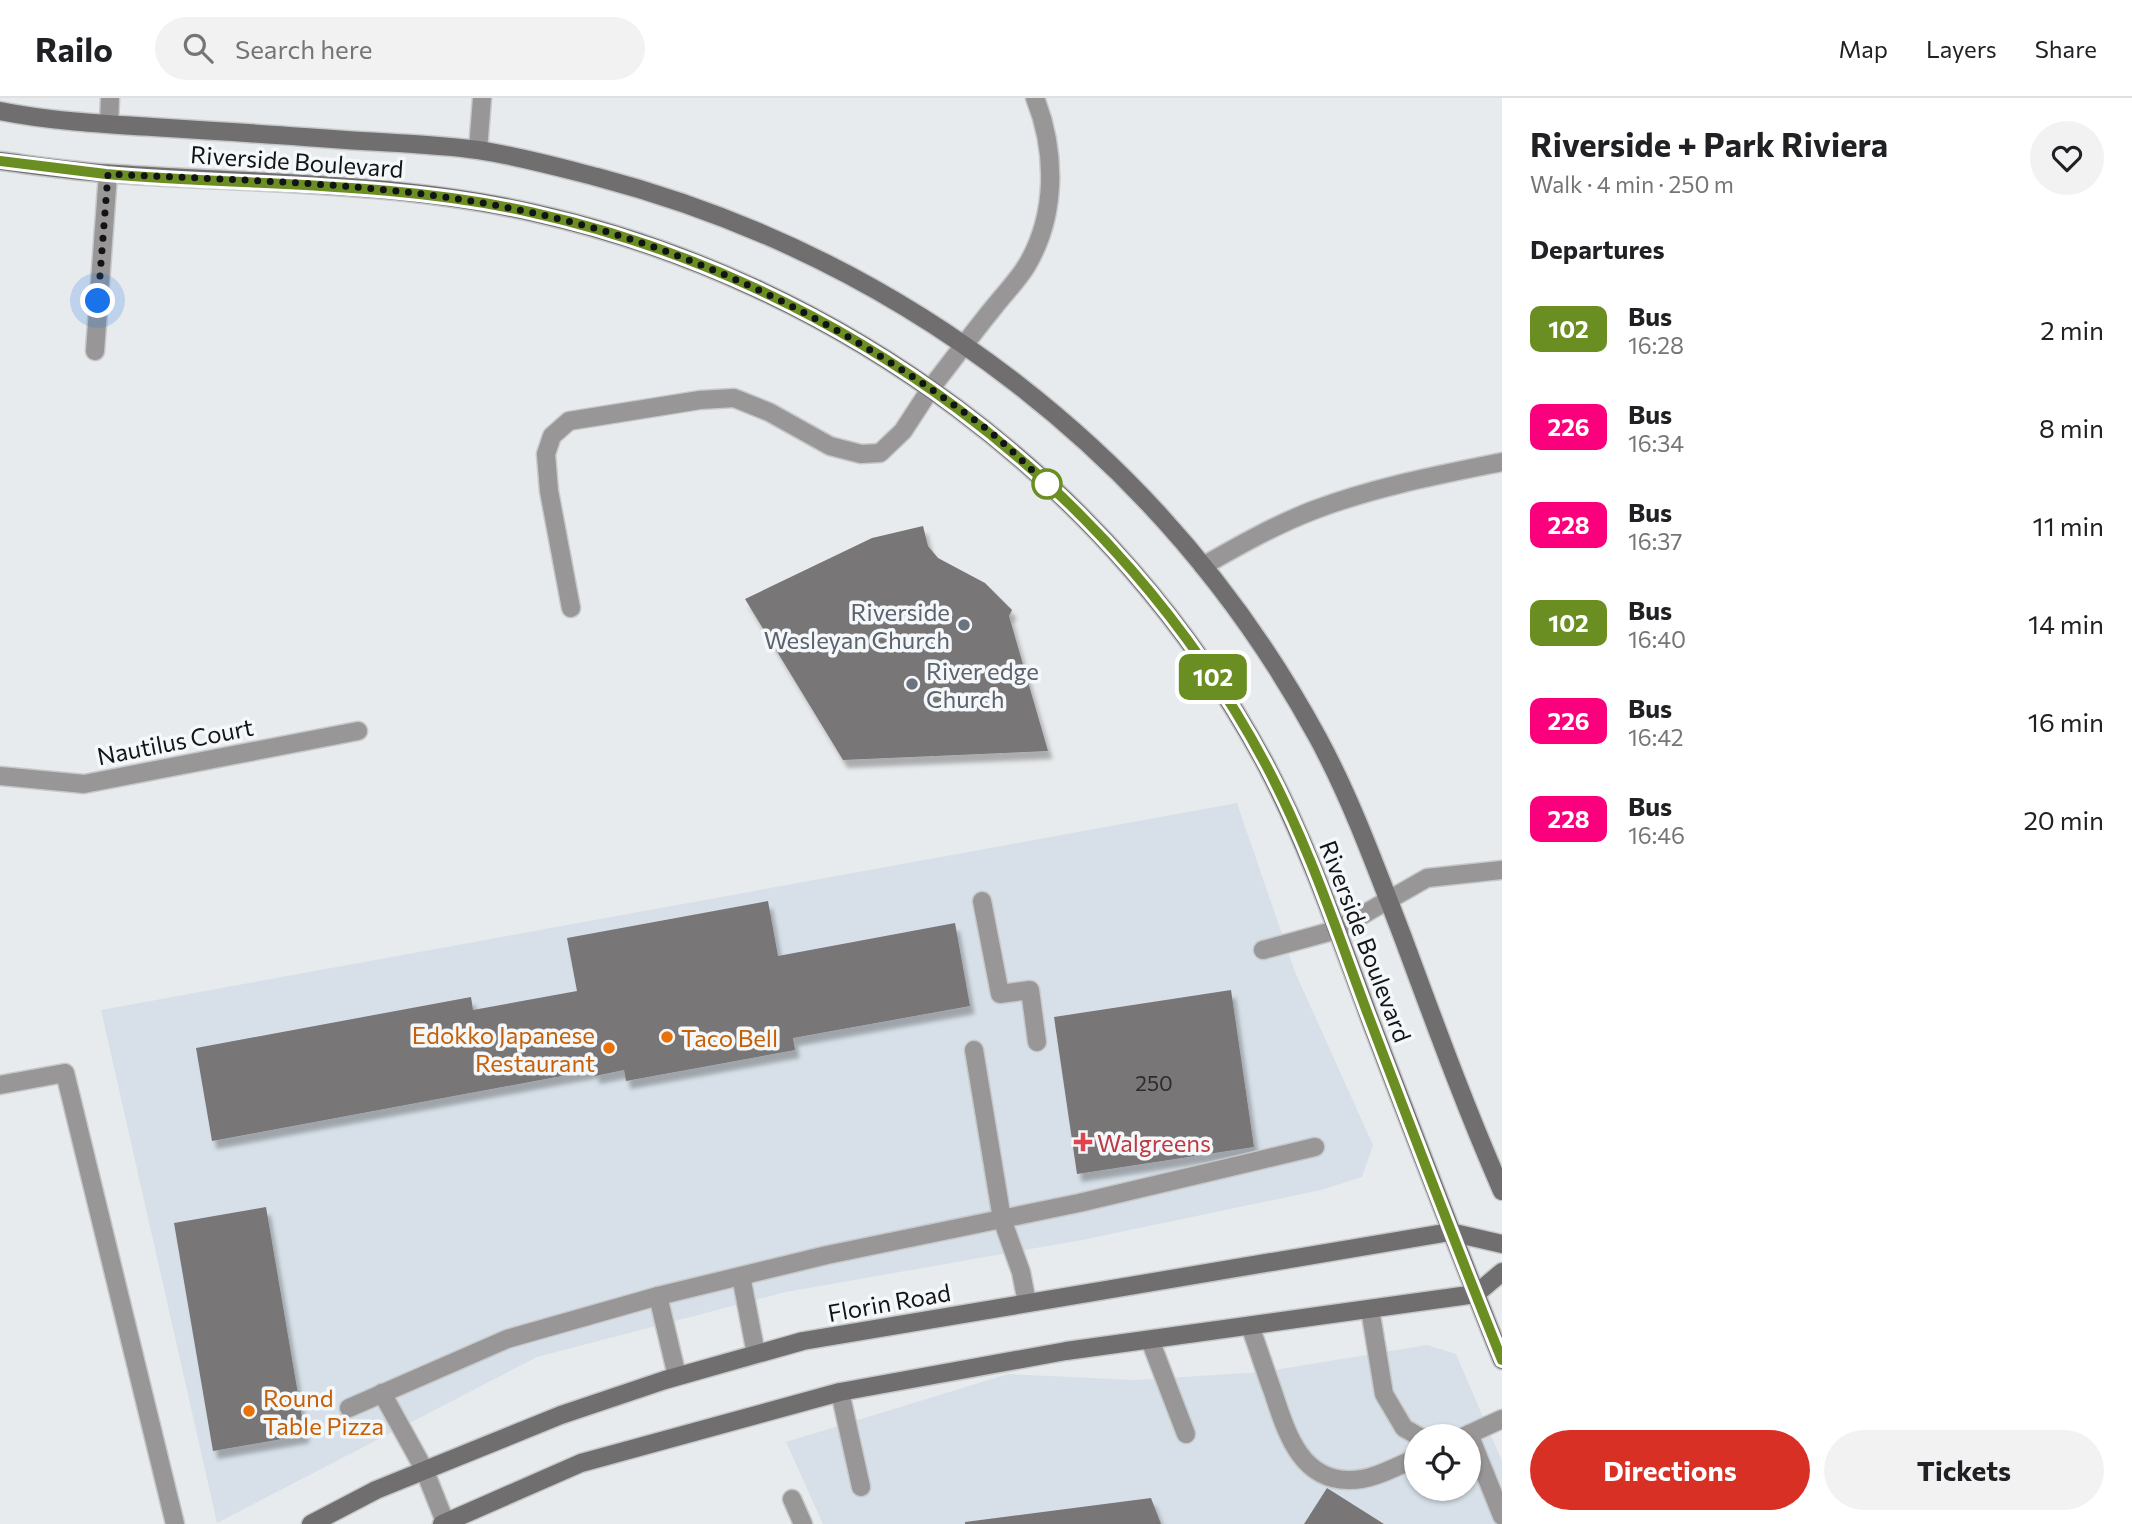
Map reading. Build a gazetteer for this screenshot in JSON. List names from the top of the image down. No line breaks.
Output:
{"streets":{"street":["Riverside Boulevard","Nautilus Court","Florin Road"]},"crossings":[["Riverside Boulevard","Florin Road"]],"places":{"other":["Riverside Wesleyan Church","River edge Church","Taco Bell","Edokko Japanese Restaurant","Round Table Pizza"],"health":["Walgreens"]},"lines":["bus line 102"],"house_numbers":["250"],"page":{"header":"Railo","search":"Search here","nav":["Map","Layers","Share"],"on_map":"102","heading":[["Riverside + Park Riviera","Walk · 4 min · 250 m"],"Departures"],"list":[{"mark":"102","name":"Bus","note":"16:28","value":"2 min"},{"mark":"226","name":"Bus","note":"16:34","value":"8 min"},{"mark":"228","name":"Bus","note":"16:37","value":"11 min"},{"mark":"102","name":"Bus","note":"16:40","value":"14 min"},{"mark":"226","name":"Bus","note":"16:42","value":"16 min"},{"mark":"228","name":"Bus","note":"16:46","value":"20 min"}],"buttons":["Directions","Tickets"]}}
